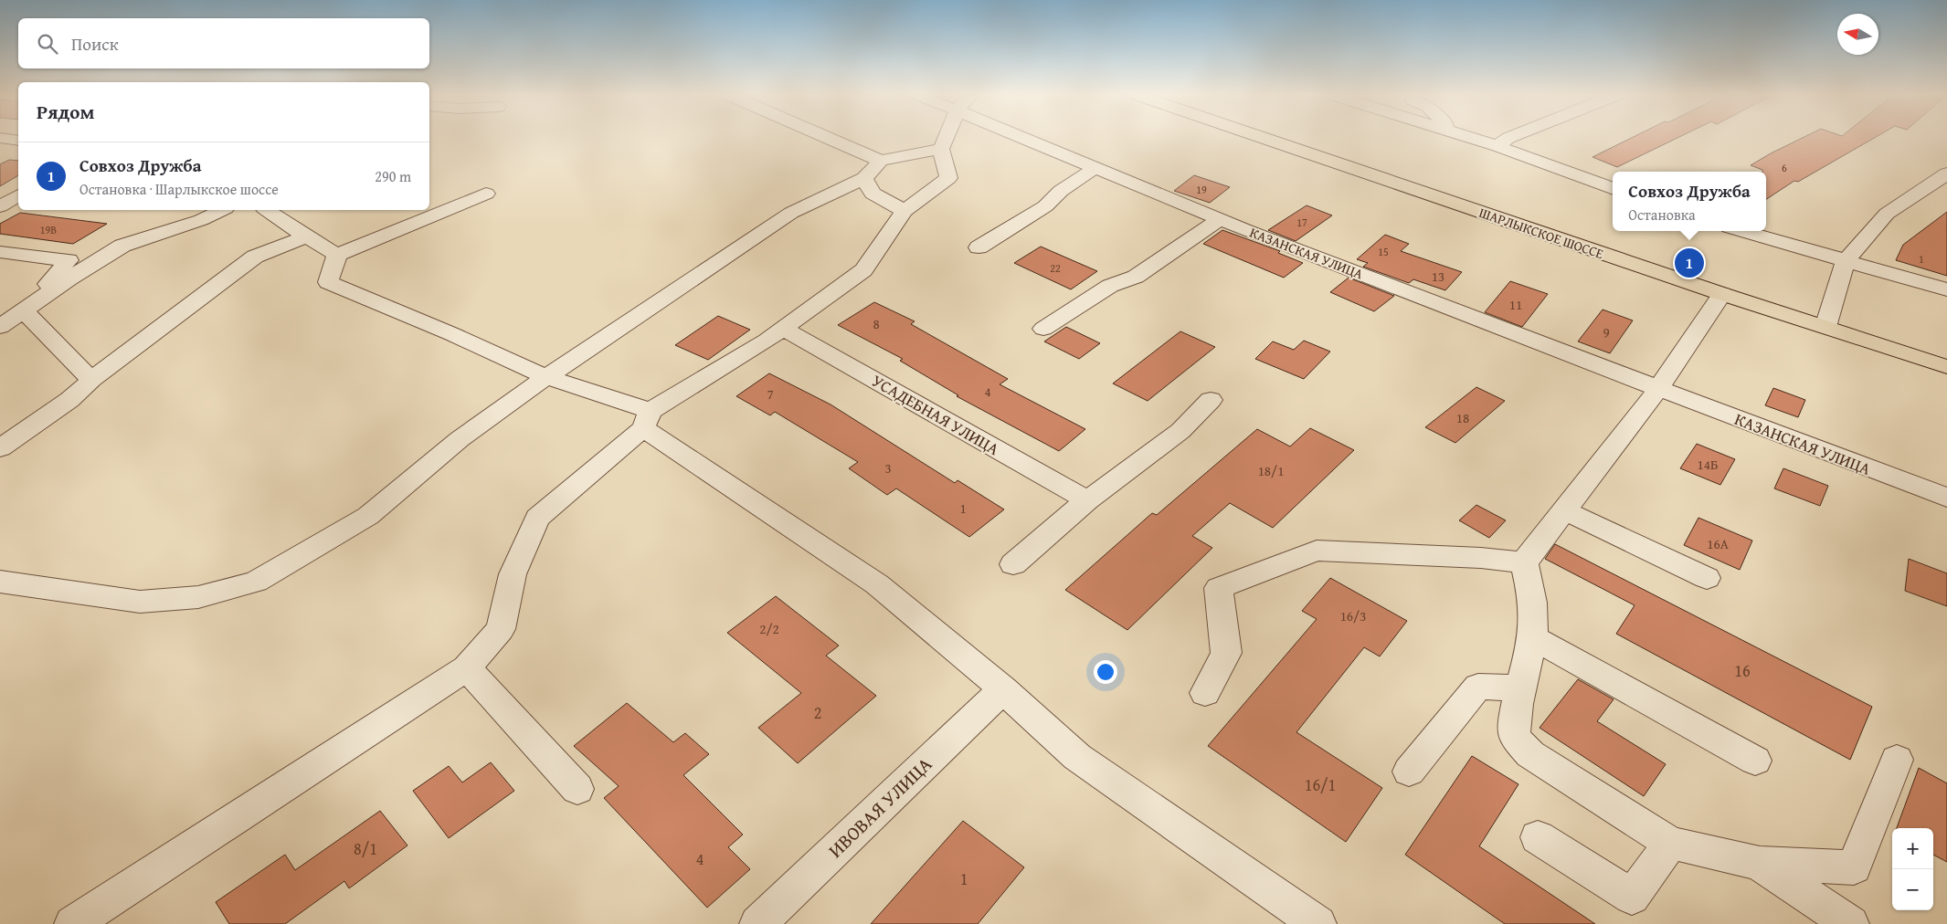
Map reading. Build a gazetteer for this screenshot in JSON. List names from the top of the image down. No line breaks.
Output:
{"streets":{"main road":["ШАРЛЫКСКОЕ ШОССЕ"],"street":["КАЗАНСКАЯ УЛИЦА","УСАДЕБНАЯ УЛИЦА","ИВОВАЯ УЛИЦА"]},"house_numbers":["6","19","17","19В","15","1","22","13","11","8","9","4","7","18","14Б","3","18/1","1","16А","16/3","2/2","16","2","16/1","8/1","4","1"],"north":"left","page":{"search":"Поиск","heading":"Рядом","list":[{"mark":"1","name":"Совхоз Дружба","note":"Остановка · Шарлыкское шоссе","value":"290 m"}],"popup":["Совхоз Дружба","Остановка"],"pins":"1","map_buttons":["+","−"]}}
